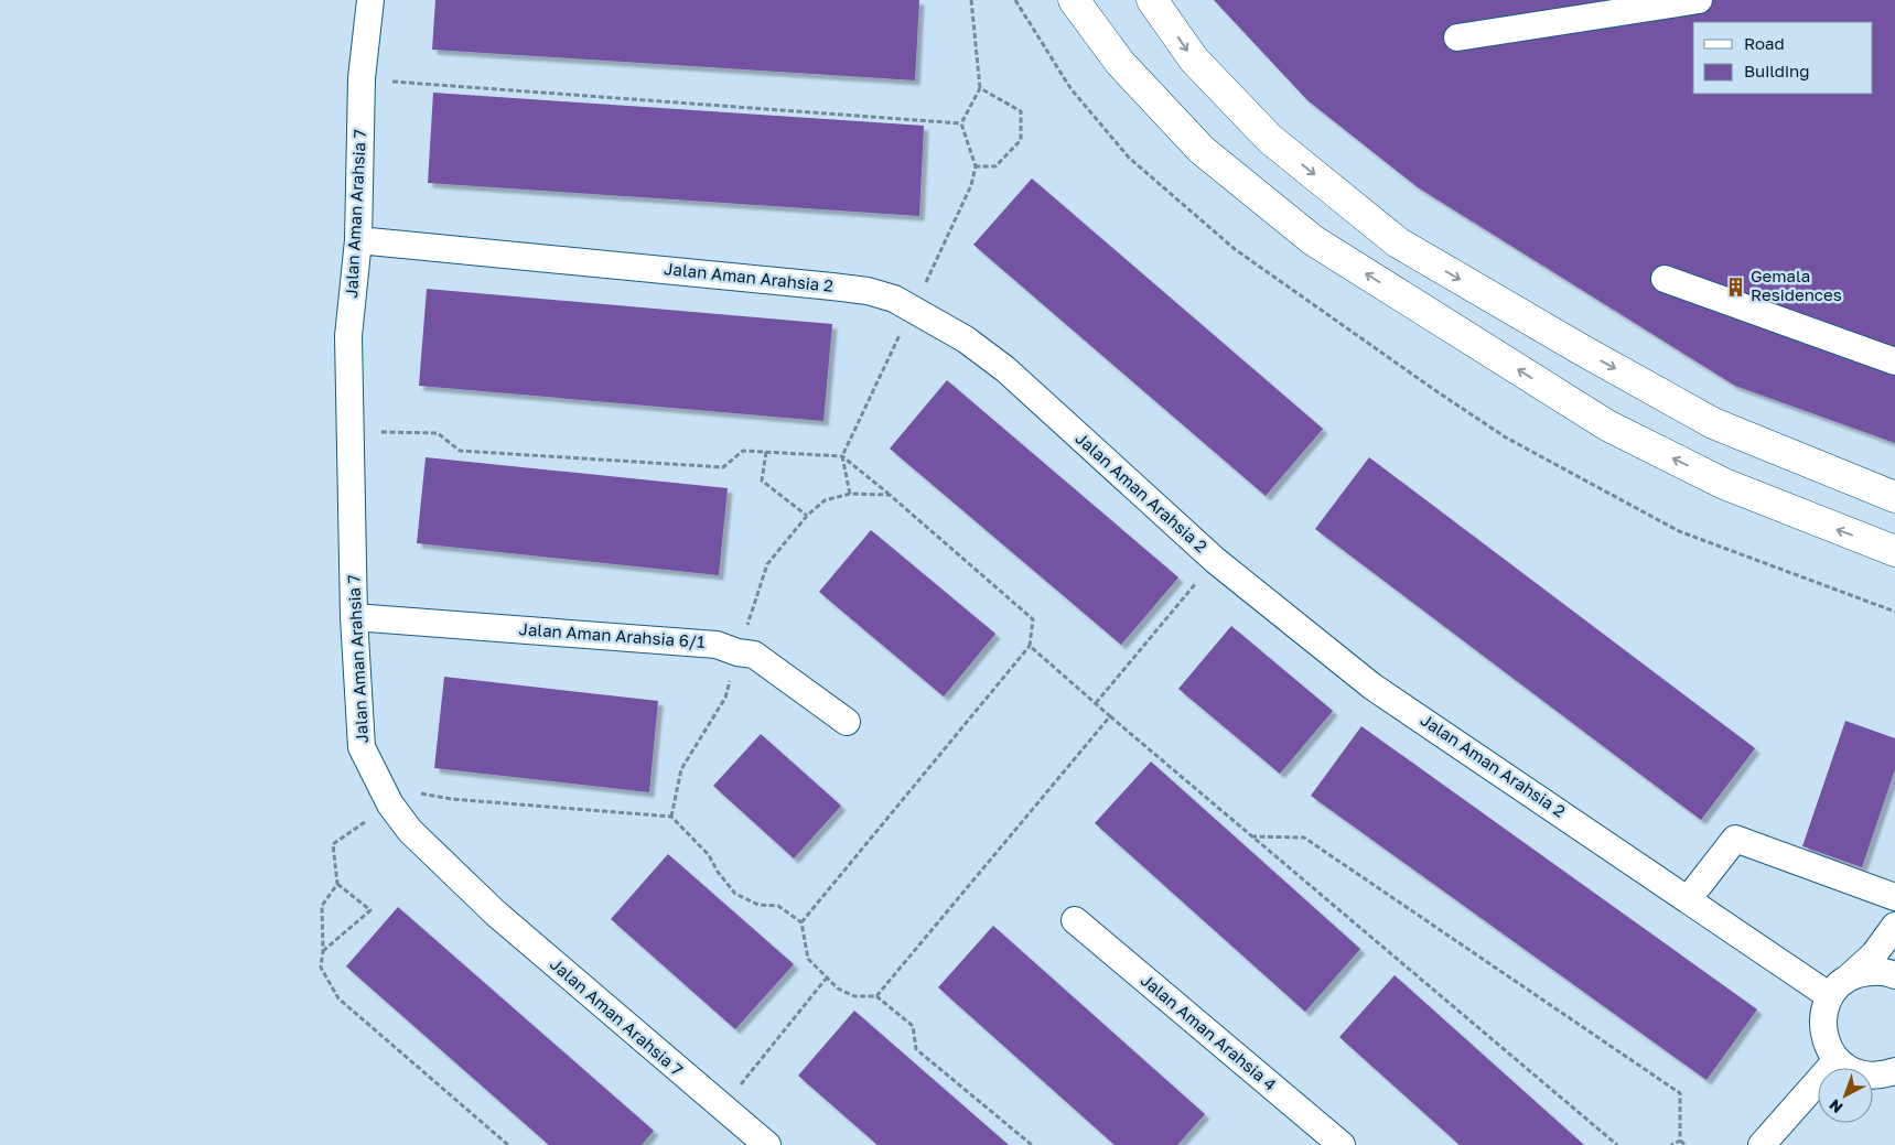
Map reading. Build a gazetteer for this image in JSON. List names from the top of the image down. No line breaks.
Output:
{"streets":{"street":["Jalan Aman Arahsia 7","Jalan Aman Arahsia 2","Jalan Aman Arahsia 6/1","Jalan Aman Arahsia 4"]},"crossings":[["Jalan Aman Arahsia 7","Jalan Aman Arahsia 2"],["Jalan Aman Arahsia 7","Jalan Aman Arahsia 6/1"]],"places":{"building":["Gemala Residences"]},"legend":["Road","Building"],"north":"bottom left"}
